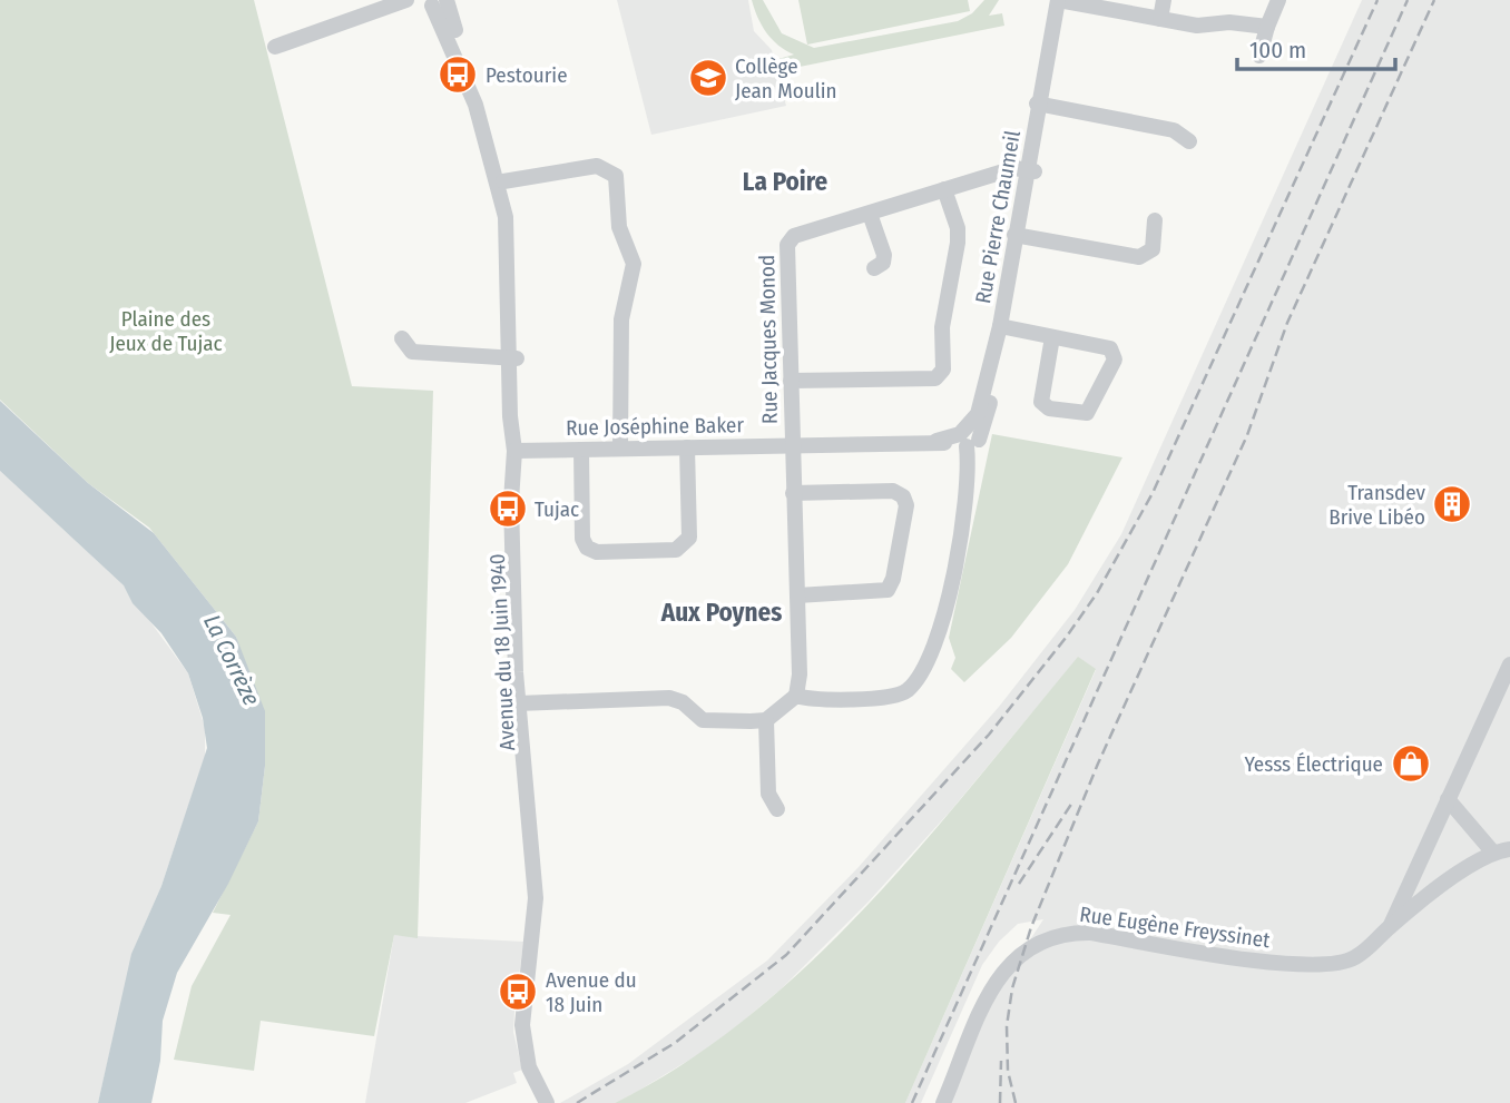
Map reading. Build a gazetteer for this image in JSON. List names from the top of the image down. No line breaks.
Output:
{"streets":{"street":["Rue Pierre Chaumeil","Rue Jacques Monod","Rue Joséphine Baker","Avenue du 18 Juin 1940","Rue Eugène Freyssinet"]},"crossings":[["Rue Pierre Chaumeil","Rue Jacques Monod"],["Rue Pierre Chaumeil","Rue Joséphine Baker"],["Rue Jacques Monod","Rue Joséphine Baker"],["Rue Joséphine Baker","Avenue du 18 Juin 1940"]],"districts":["La Poire","Aux Poynes"],"water":["La Corrèze"],"parks":["Plaine des Jeux de Tujac"],"places":{"bus stop":["Pestourie","Tujac","Avenue du 18 Juin"],"school or university":["Collège Jean Moulin"],"building":["Transdev Brive Libéo"],"shop":["Yesss Électrique"]},"scale_bar":"100 m"}
